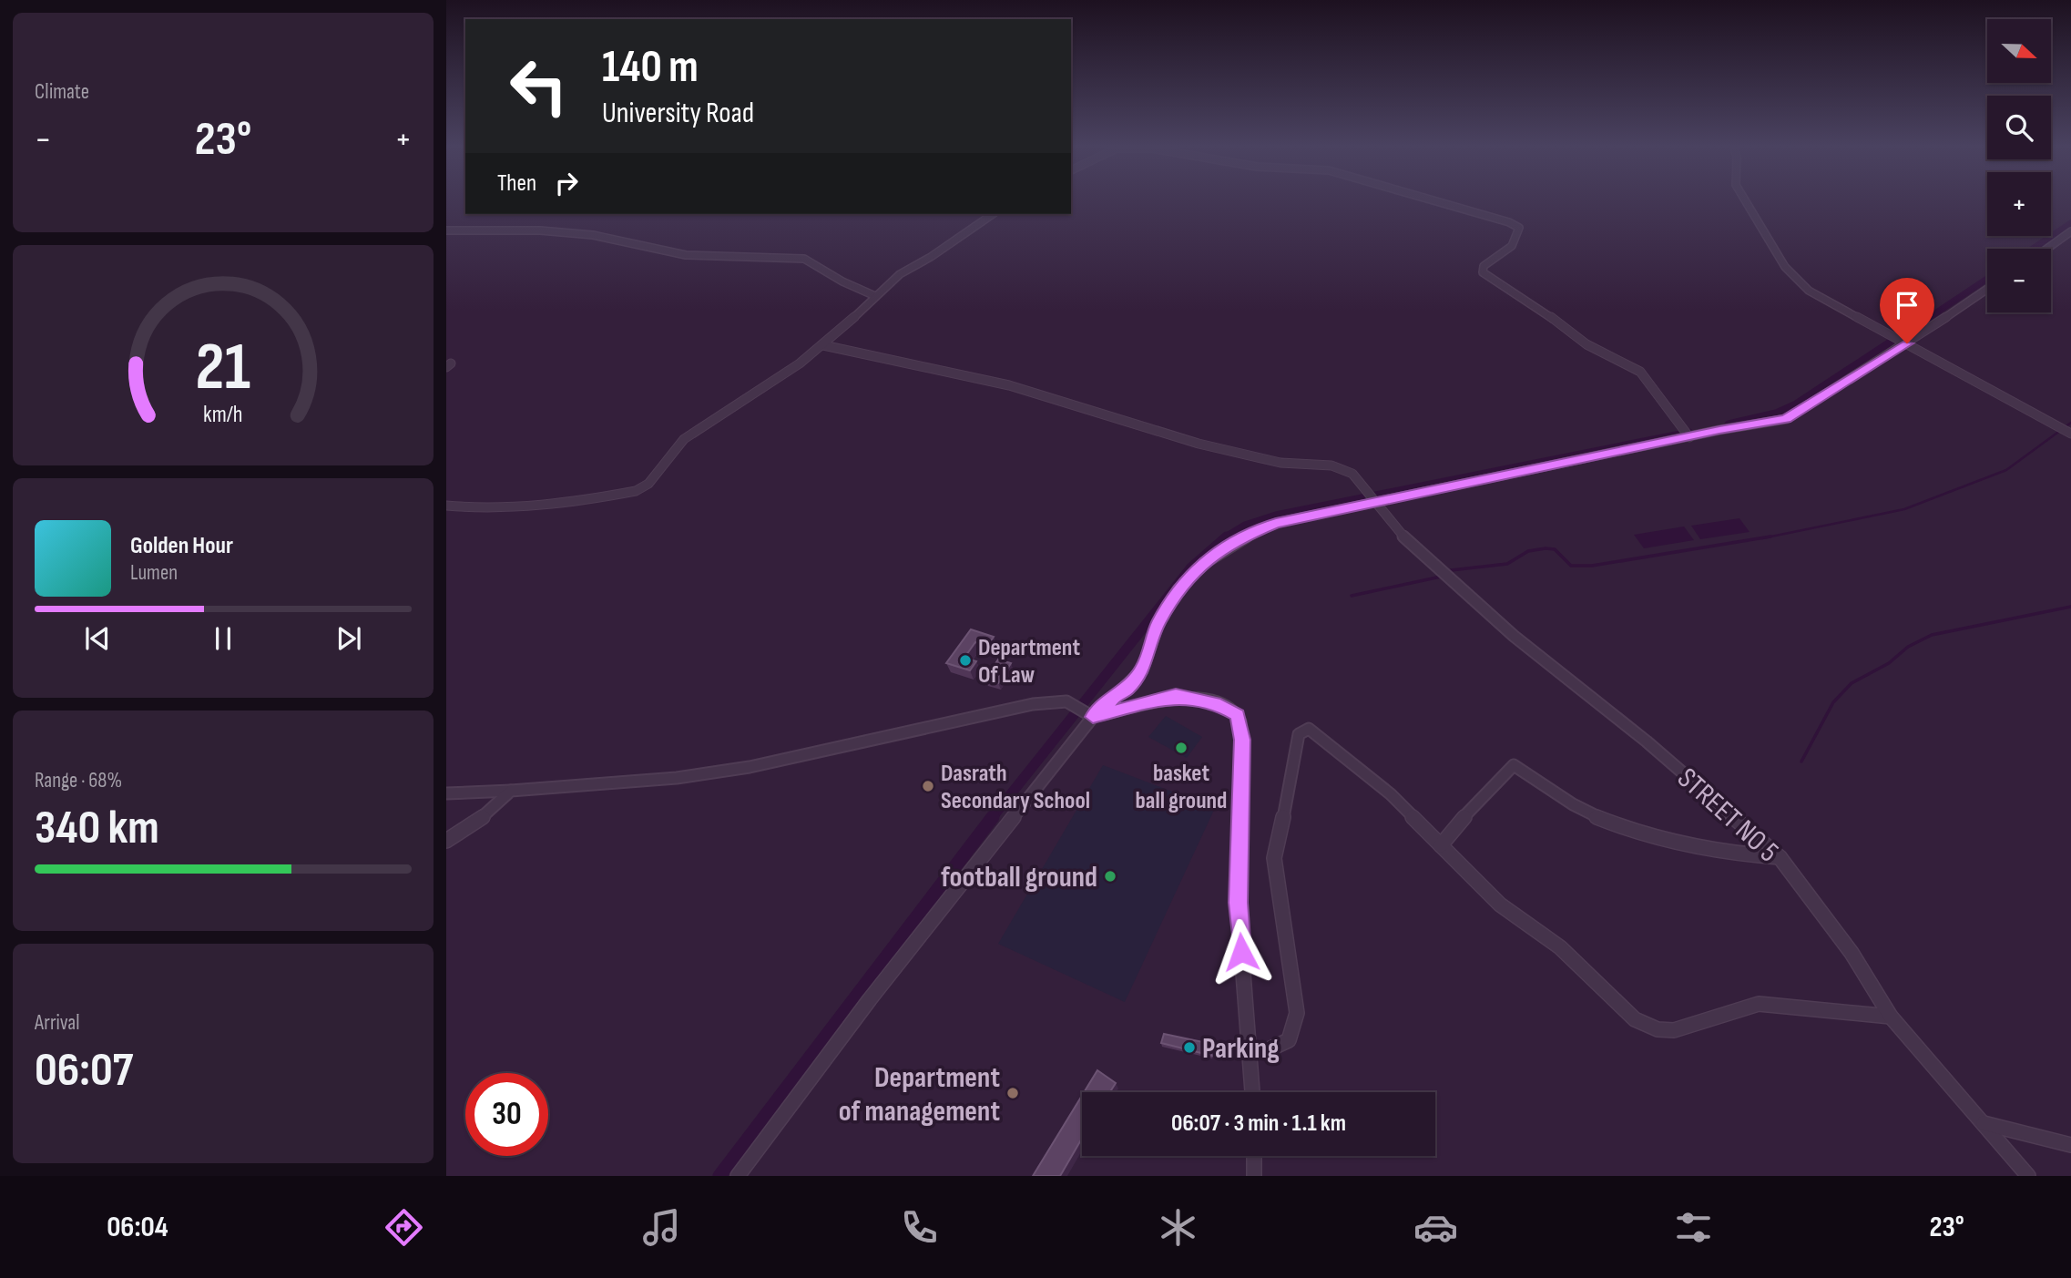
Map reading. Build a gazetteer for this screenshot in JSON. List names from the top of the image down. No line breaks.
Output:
{"streets":{"street":["STREET NO 5"]},"places":["Department Of Law","basket ball ground","Dasrath Secondary School","football ground","Parking","Department of management"],"north":"right","page":{"tile":["Climate",["Range · 68%","340 km"],["Arrival","06:07"]],"map_buttons":["+","−"],"turn":["140 m","University Road"],"heat":["−","23°","+"],"then":"Then","song":["Golden Hour","Lumen"],"limit":"30","trip":"06:07 · 3 min · 1.1 km","tabs":["06:04","23°"],"gauge":["21","km/h"]}}
